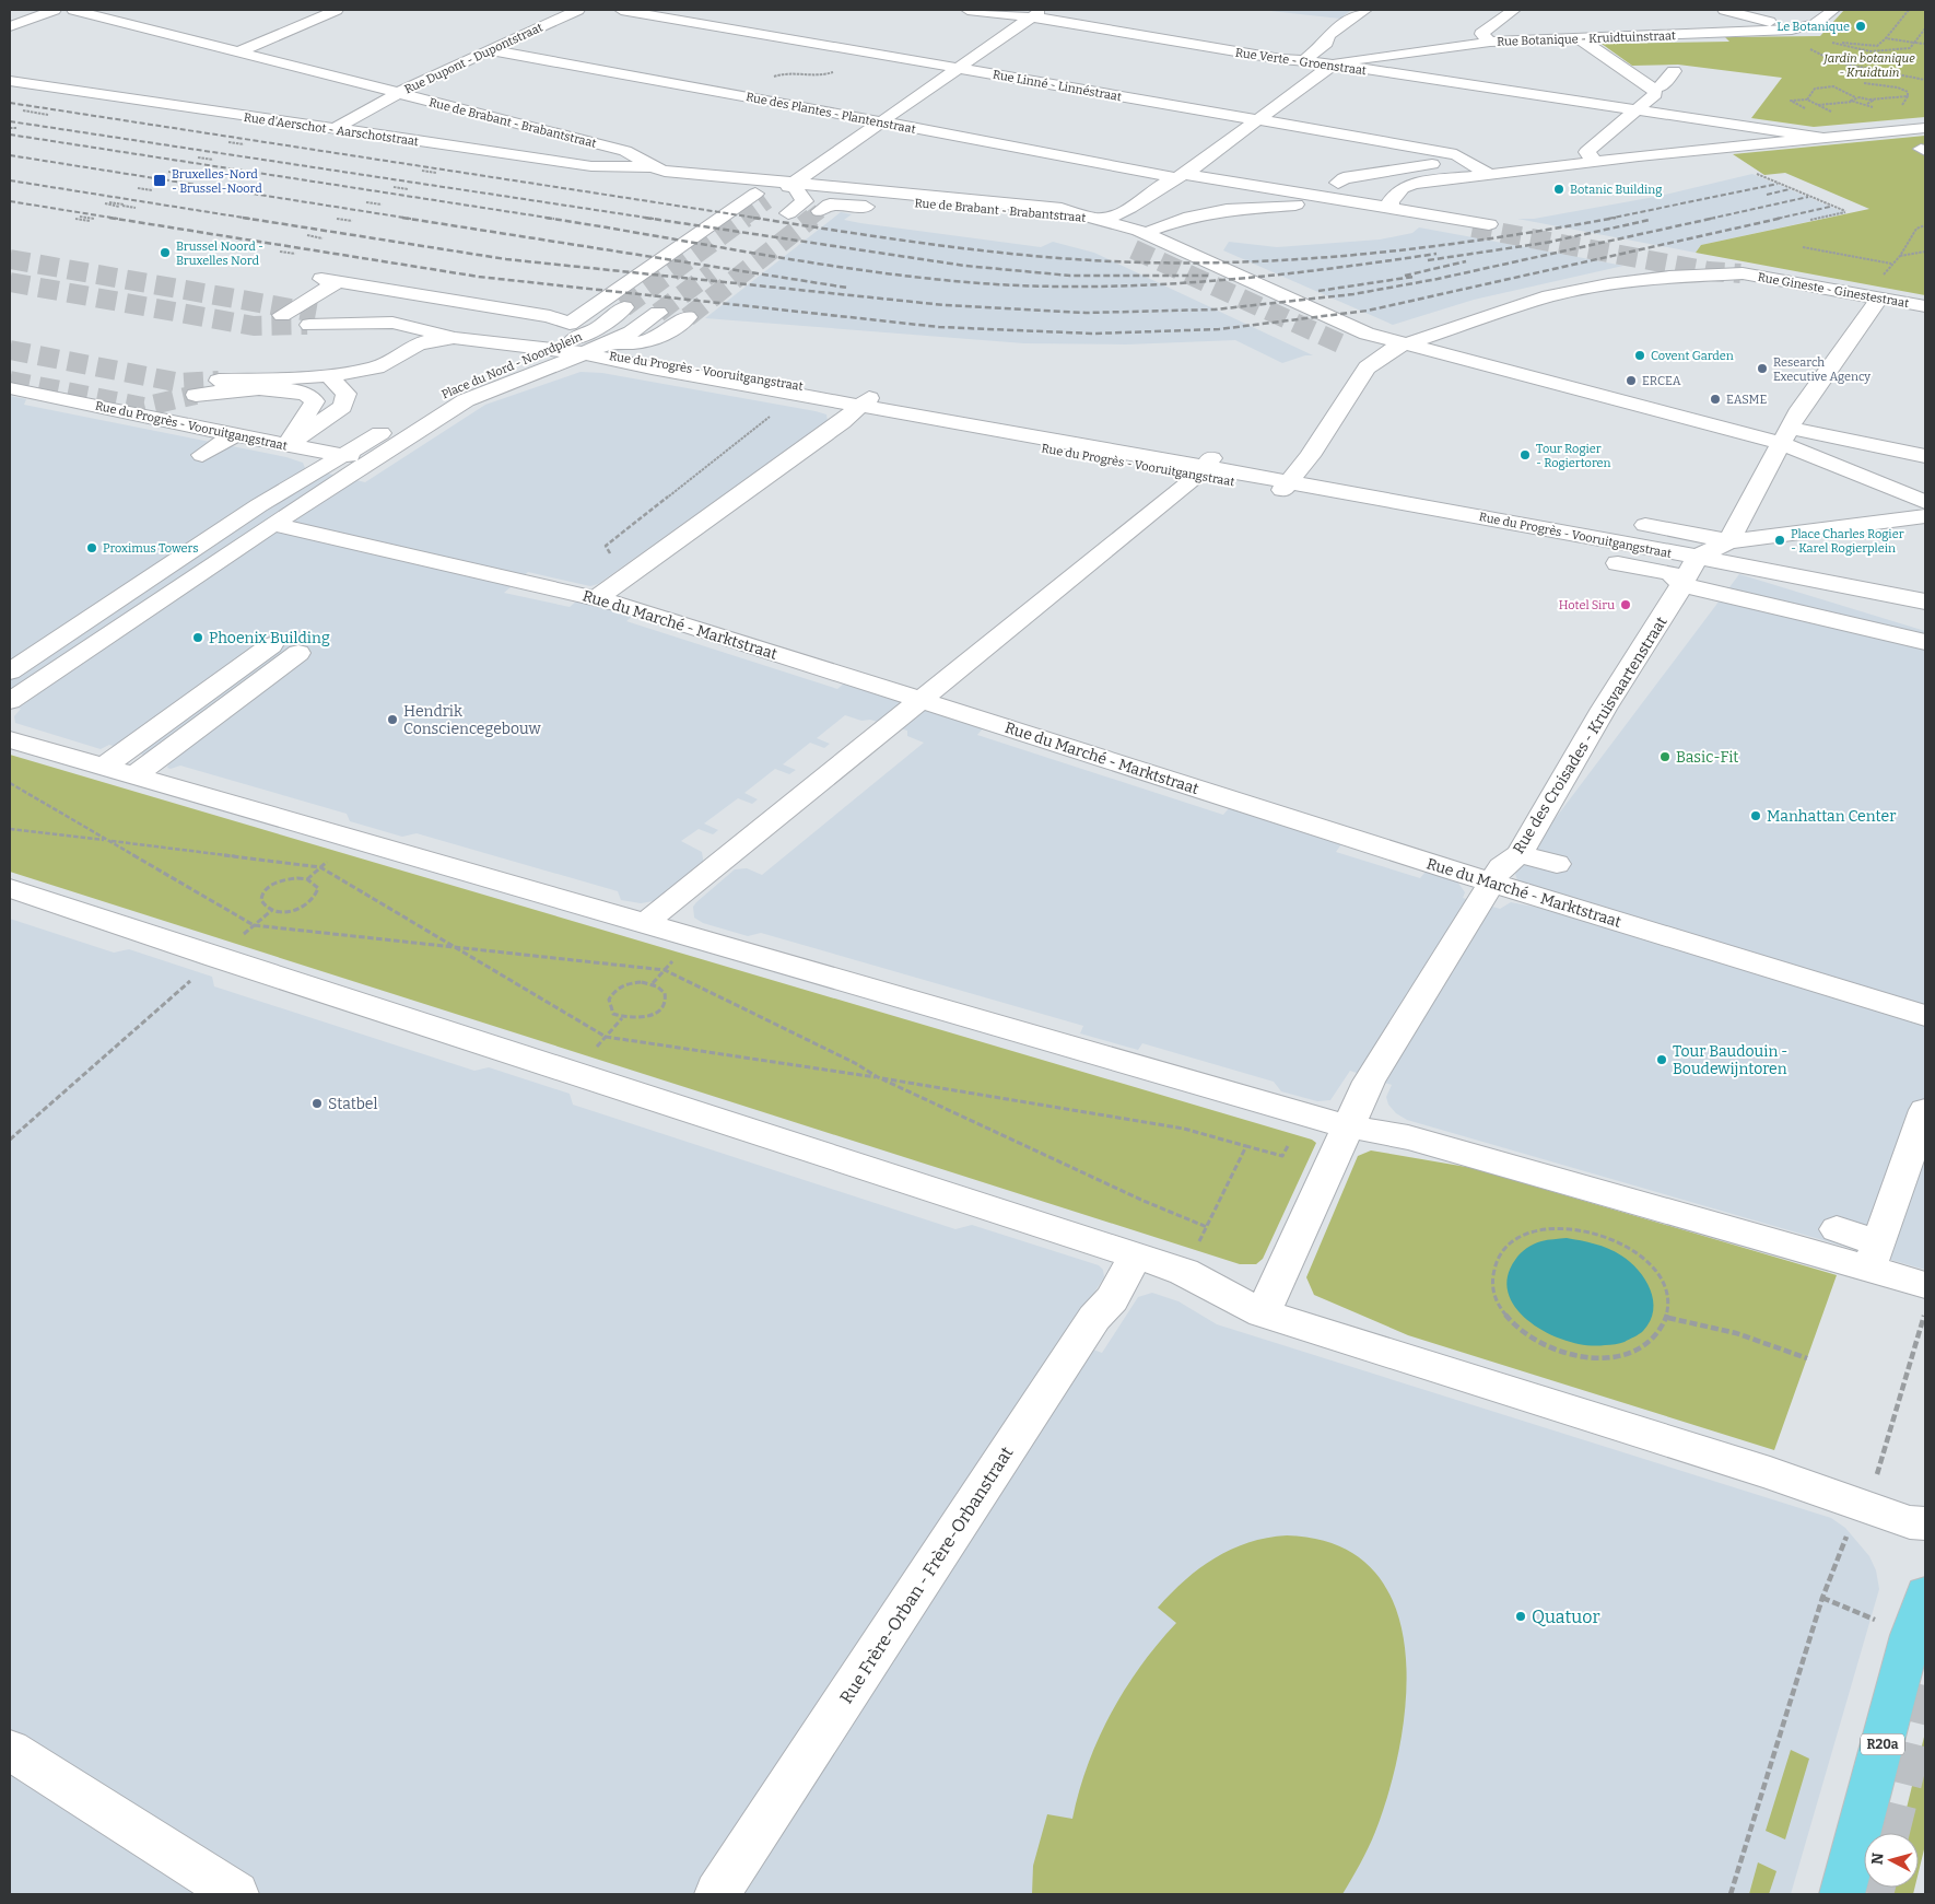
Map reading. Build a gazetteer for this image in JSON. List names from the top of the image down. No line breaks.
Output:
{"streets":{"main road":["R20a"],"street":["Rue Botanique - Kruidtuinstraat","Rue Dupont - Dupontstraat","Rue Verte - Groenstraat","Rue Linné - Linnéstraat","Rue des Plantes - Plantenstraat","Rue de Brabant - Brabantstraat","Rue d'Aerschot - Aarschotstraat","Rue Gineste - Ginestestraat","Place du Nord - Noordplein","Rue du Progrès - Vooruitgangstraat","Rue du Marché - Marktstraat","Rue des Croisades - Kruisvaartenstraat","Rue Frère-Orban - Frère-Orbanstraat"]},"crossings":[["Rue Botanique - Kruidtuinstraat","Rue Verte - Groenstraat"],["Rue Dupont - Dupontstraat","Rue des Plantes - Plantenstraat"],["Rue Dupont - Dupontstraat","Rue de Brabant - Brabantstraat"],["Rue Dupont - Dupontstraat","Rue d'Aerschot - Aarschotstraat"],["Rue de Brabant - Brabantstraat","Rue d'Aerschot - Aarschotstraat"],["Rue de Brabant - Brabantstraat","Place du Nord - Noordplein"],["Rue Gineste - Ginestestraat","Rue du Progrès - Vooruitgangstraat"],["Place du Nord - Noordplein","Rue du Progrès - Vooruitgangstraat"],["Place du Nord - Noordplein","Rue du Marché - Marktstraat"],["Rue du Progrès - Vooruitgangstraat","Rue des Croisades - Kruisvaartenstraat"],["Rue du Marché - Marktstraat","Rue des Croisades - Kruisvaartenstraat"]],"parks":["Jardin botanique - Kruidtuin"],"places":{"other":["Le Botanique","Botanic Building","Brussel Noord - Bruxelles Nord","Covent Garden","Research Executive Agency","ERCEA","EASME","Tour Rogier - Rogiertoren","Place Charles Rogier - Karel Rogierplein","Proximus Towers","Hotel Siru","Phoenix Building","Hendrik Consciencegebouw","Basic-Fit","Manhattan Center","Tour Baudouin - Boudewijntoren","Statbel","Quatuor"],"transit":["Bruxelles-Nord - Brussel-Noord"]},"north":"left"}
